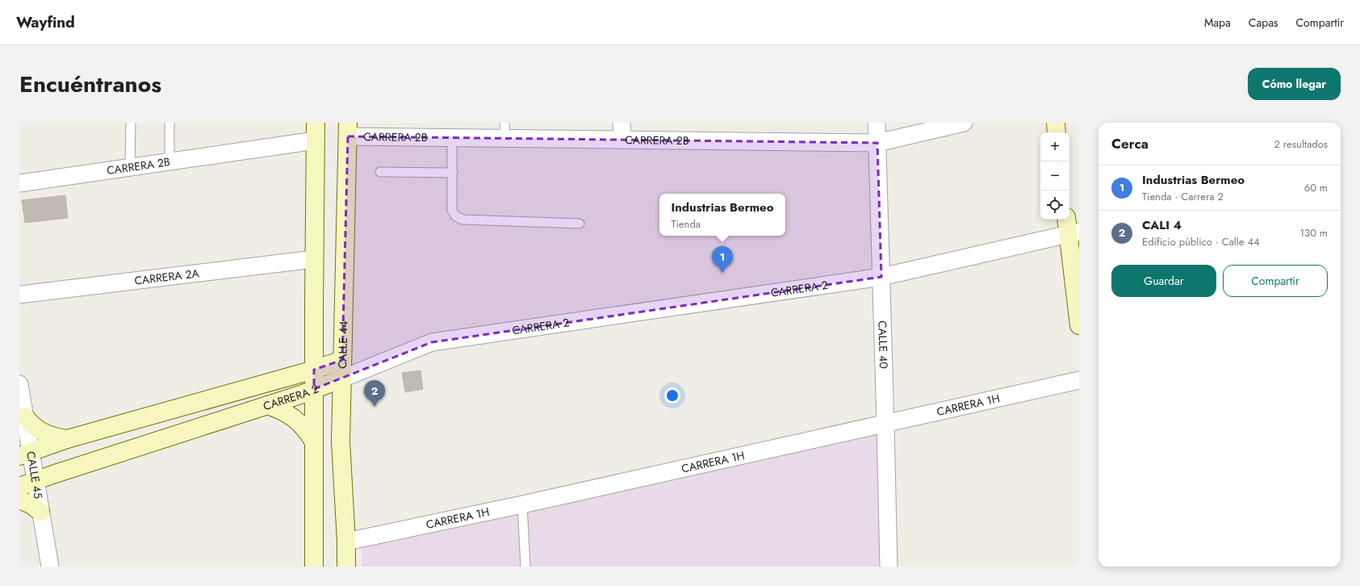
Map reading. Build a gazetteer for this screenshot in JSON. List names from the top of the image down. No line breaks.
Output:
{"streets":{"main road":["CARRERA 2","CALLE 44"],"street":["CARRERA 2B","CARRERA 2A","CALLE 40","CARRERA 1H","CALLE 45"]},"crossings":[["CARRERA 2B","CALLE 44"],["CARRERA 2B","CALLE 40"],["CARRERA 2","CALLE 44"],["CARRERA 2","CALLE 40"],["CARRERA 2","CALLE 45"],["CALLE 44","CARRERA 1H"],["CALLE 40","CARRERA 1H"]],"page":{"header":"Wayfind","nav":["Mapa","Capas","Compartir"],"title":"Encuéntranos","buttons":["Cómo llegar",["Guardar","Compartir"]],"heading":["Cerca","2 resultados"],"map_buttons":["+","−"],"list":[{"mark":"1","name":"Industrias Bermeo","note":"Tienda · Carrera 2","value":"60 m"},{"mark":"2","name":"CALI 4","note":"Edificio público · Calle 44","value":"130 m"}],"popup":["Industrias Bermeo","Tienda"],"pins":["1","2"]}}
